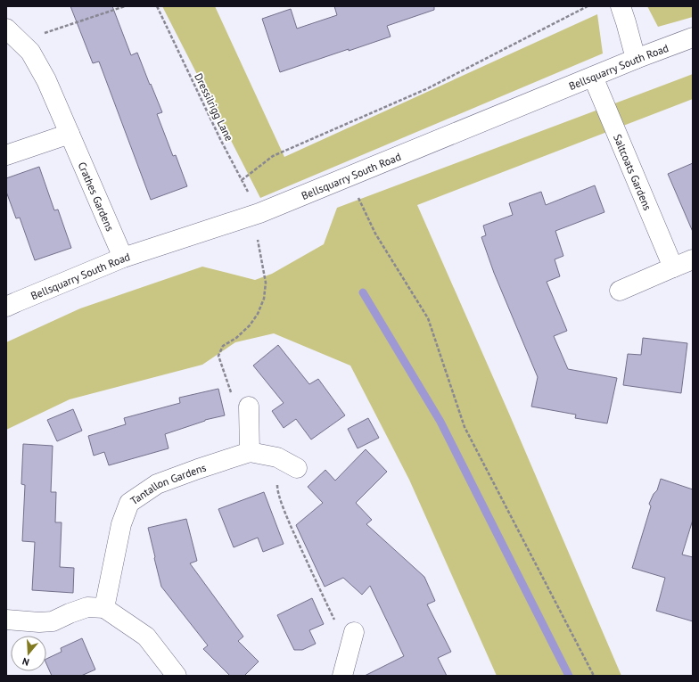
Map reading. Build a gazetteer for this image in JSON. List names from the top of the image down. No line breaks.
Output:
{"streets":{"street":["Bellsquarry South Road","Saltcoats Gardens","Crathes Gardens","Tantallon Gardens"],"path":["Dressilrigg Lane"]},"crossings":[["Bellsquarry South Road","Dressilrigg Lane"],["Bellsquarry South Road","Saltcoats Gardens"],["Bellsquarry South Road","Crathes Gardens"]],"north":"bottom"}
